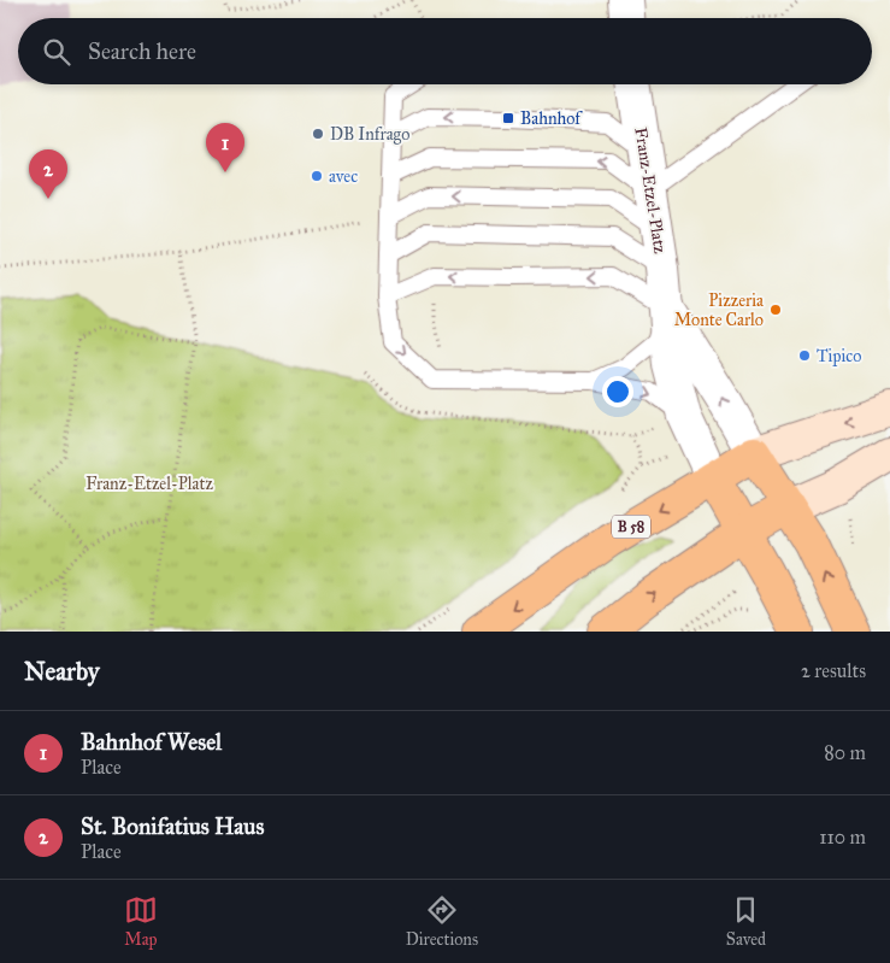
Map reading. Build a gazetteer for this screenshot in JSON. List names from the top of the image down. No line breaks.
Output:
{"streets":{"main road":["B 58"],"street":["Franz-Etzel-Platz"]},"crossings":[["Franz-Etzel-Platz","B 58"]],"parks":["Franz-Etzel-Platz"],"places":{"transit":["Bahnhof"],"other":["DB Infrago","avec","Pizzeria Monte Carlo","Tipico"]},"page":{"search":"Search here","pins":["1","2"],"heading":["Nearby","2 results"],"list":[{"mark":"1","name":"Bahnhof Wesel","note":"Place","value":"80 m"},{"mark":"2","name":"St. Bonifatius Haus","note":"Place","value":"110 m"}],"nav":["Map","Directions","Saved"]}}
